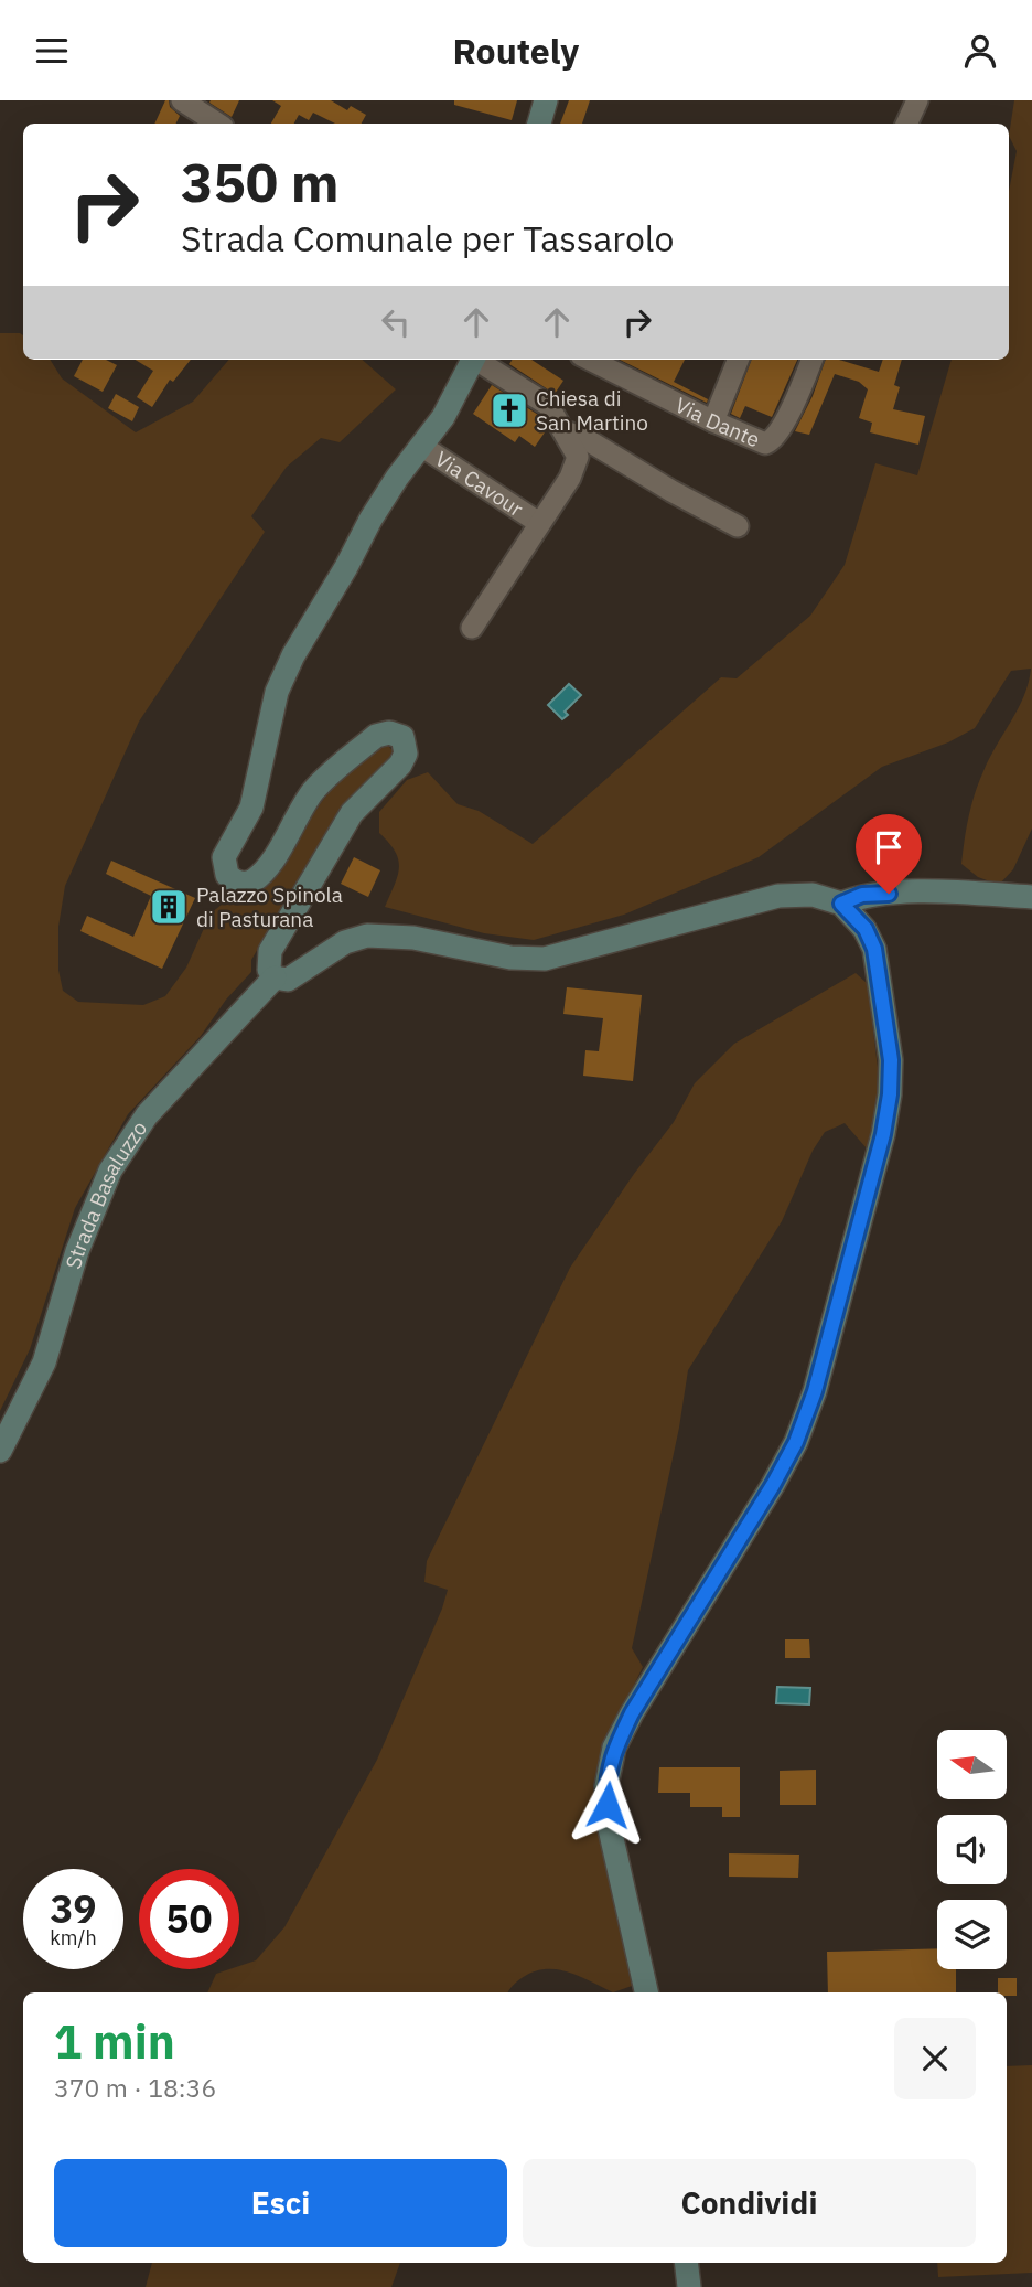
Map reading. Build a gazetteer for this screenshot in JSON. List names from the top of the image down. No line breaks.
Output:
{"streets":{"main road":["Strada Basaluzzo"],"street":["Via Dante","Via Cavour"]},"places":{"church":["Chiesa di San Martino"],"building":["Palazzo Spinola di Pasturana"]},"north":"left","page":{"header":"Routely","turn":["350 m","Strada Comunale per Tassarolo"],"speed":"39 km/h","limit":"50","heading":["1 min","370 m · 18:36"],"buttons":["Esci","Condividi"]}}
